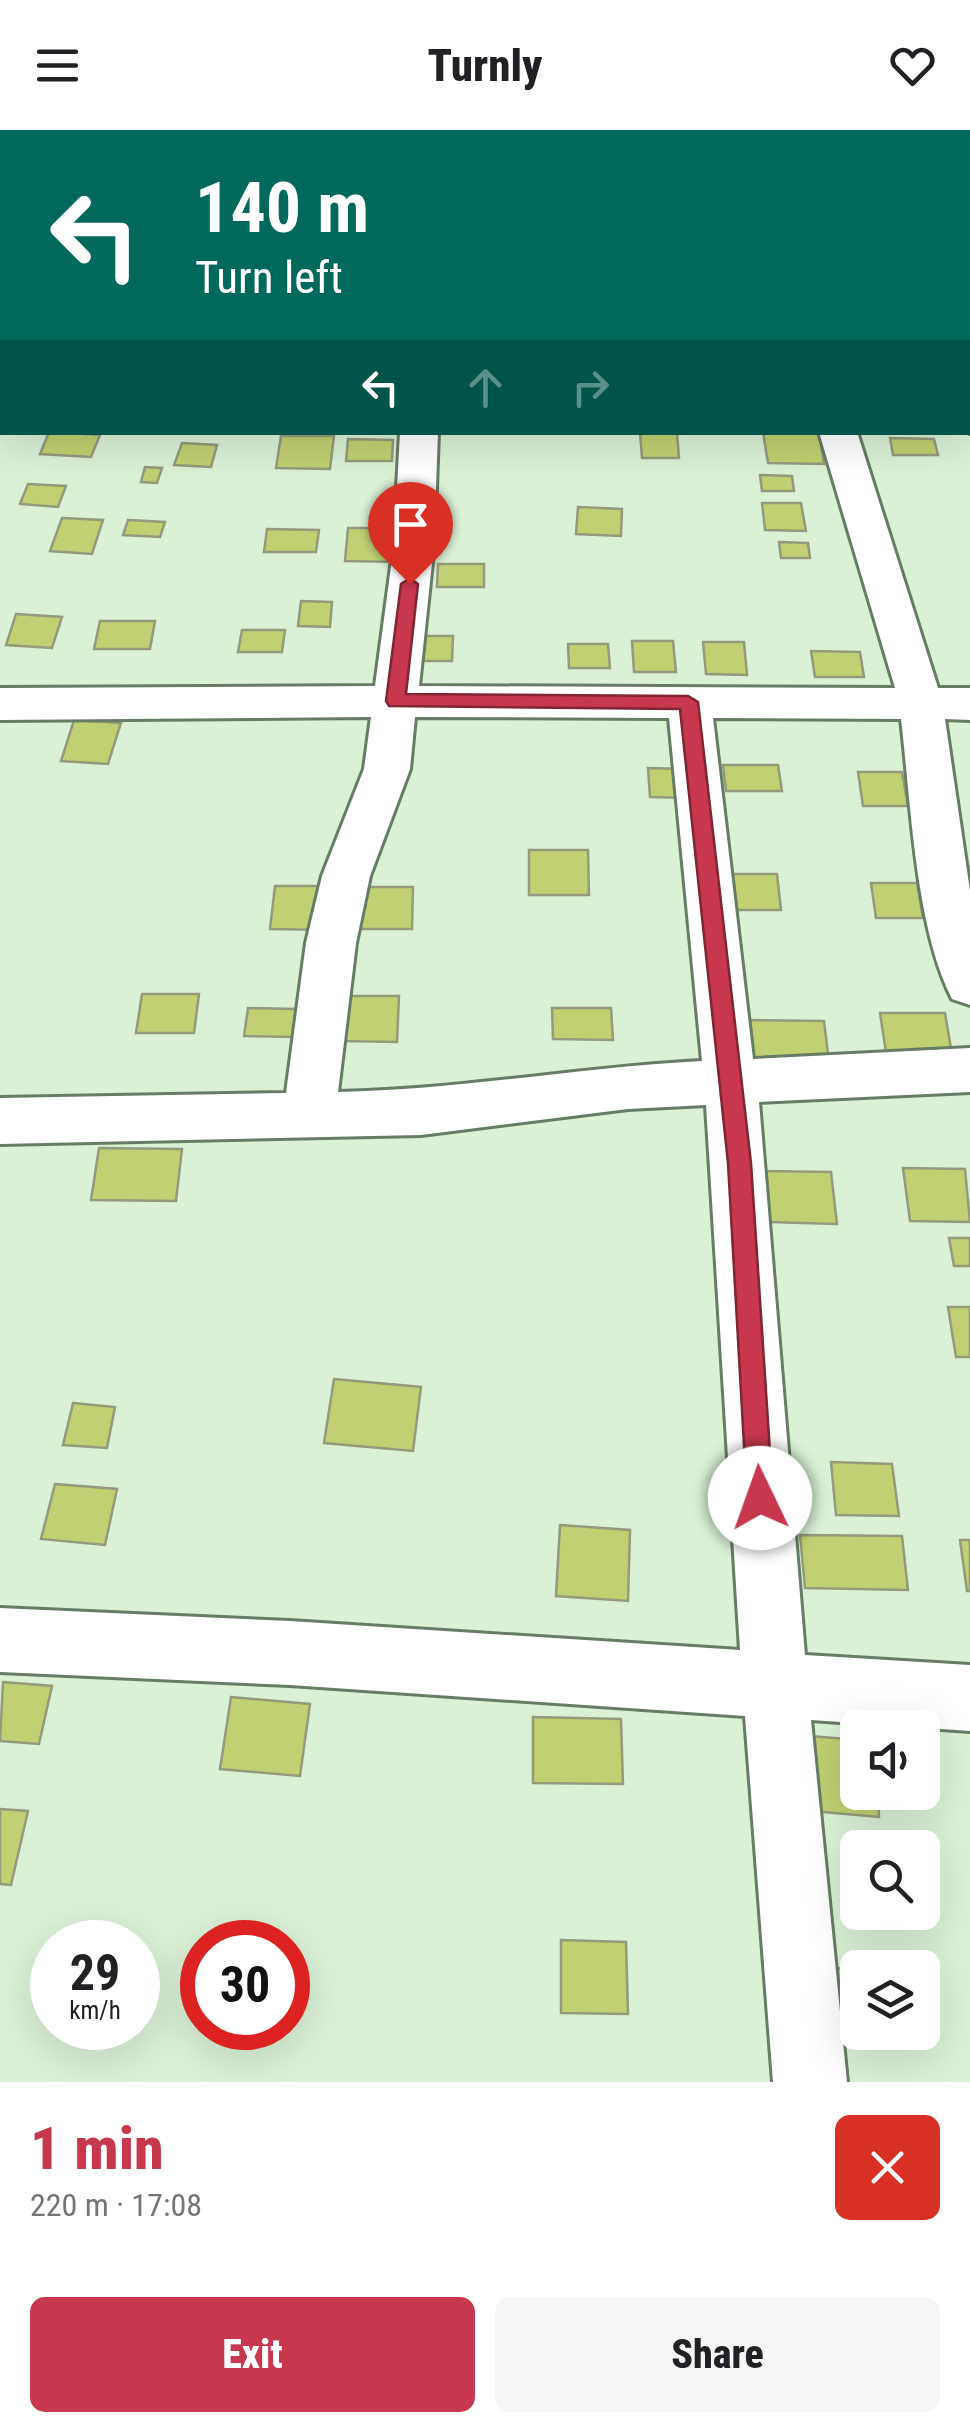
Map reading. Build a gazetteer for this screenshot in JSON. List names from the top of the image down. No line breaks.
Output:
{"page":{"header":"Turnly","turn":["140 m","Turn left"],"speed":"29 km/h","limit":"30","heading":["1 min","220 m · 17:08"],"buttons":["Exit","Share"]}}
